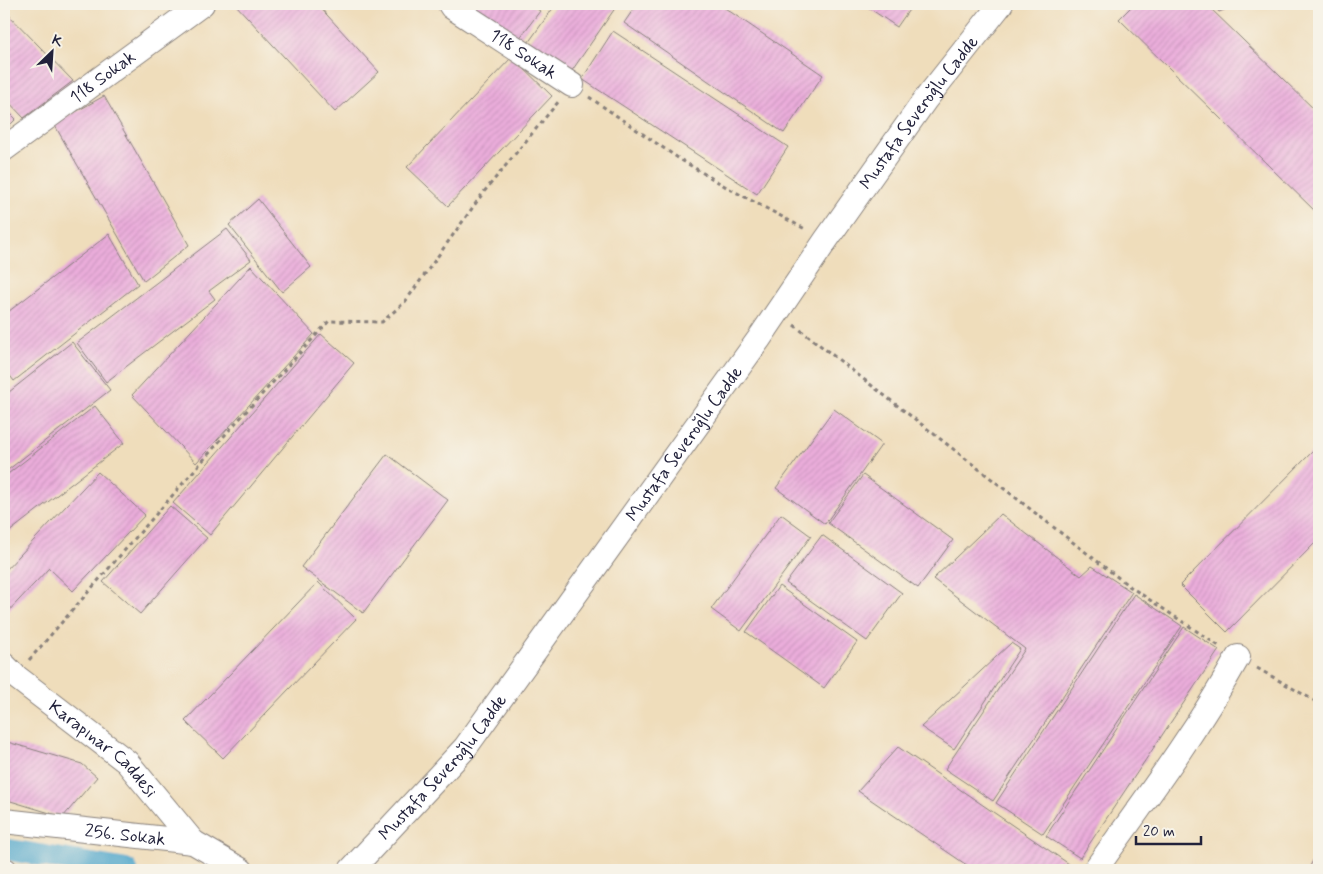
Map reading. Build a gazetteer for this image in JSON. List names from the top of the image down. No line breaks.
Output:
{"streets":{"street":["118 Sokak","Mustafa Severoğlu Cadde","Karapınar Caddesi","256. Sokak"]},"crossings":[["Karapınar Caddesi","256. Sokak"]],"scale_bar":"20 m","north":"top right"}
